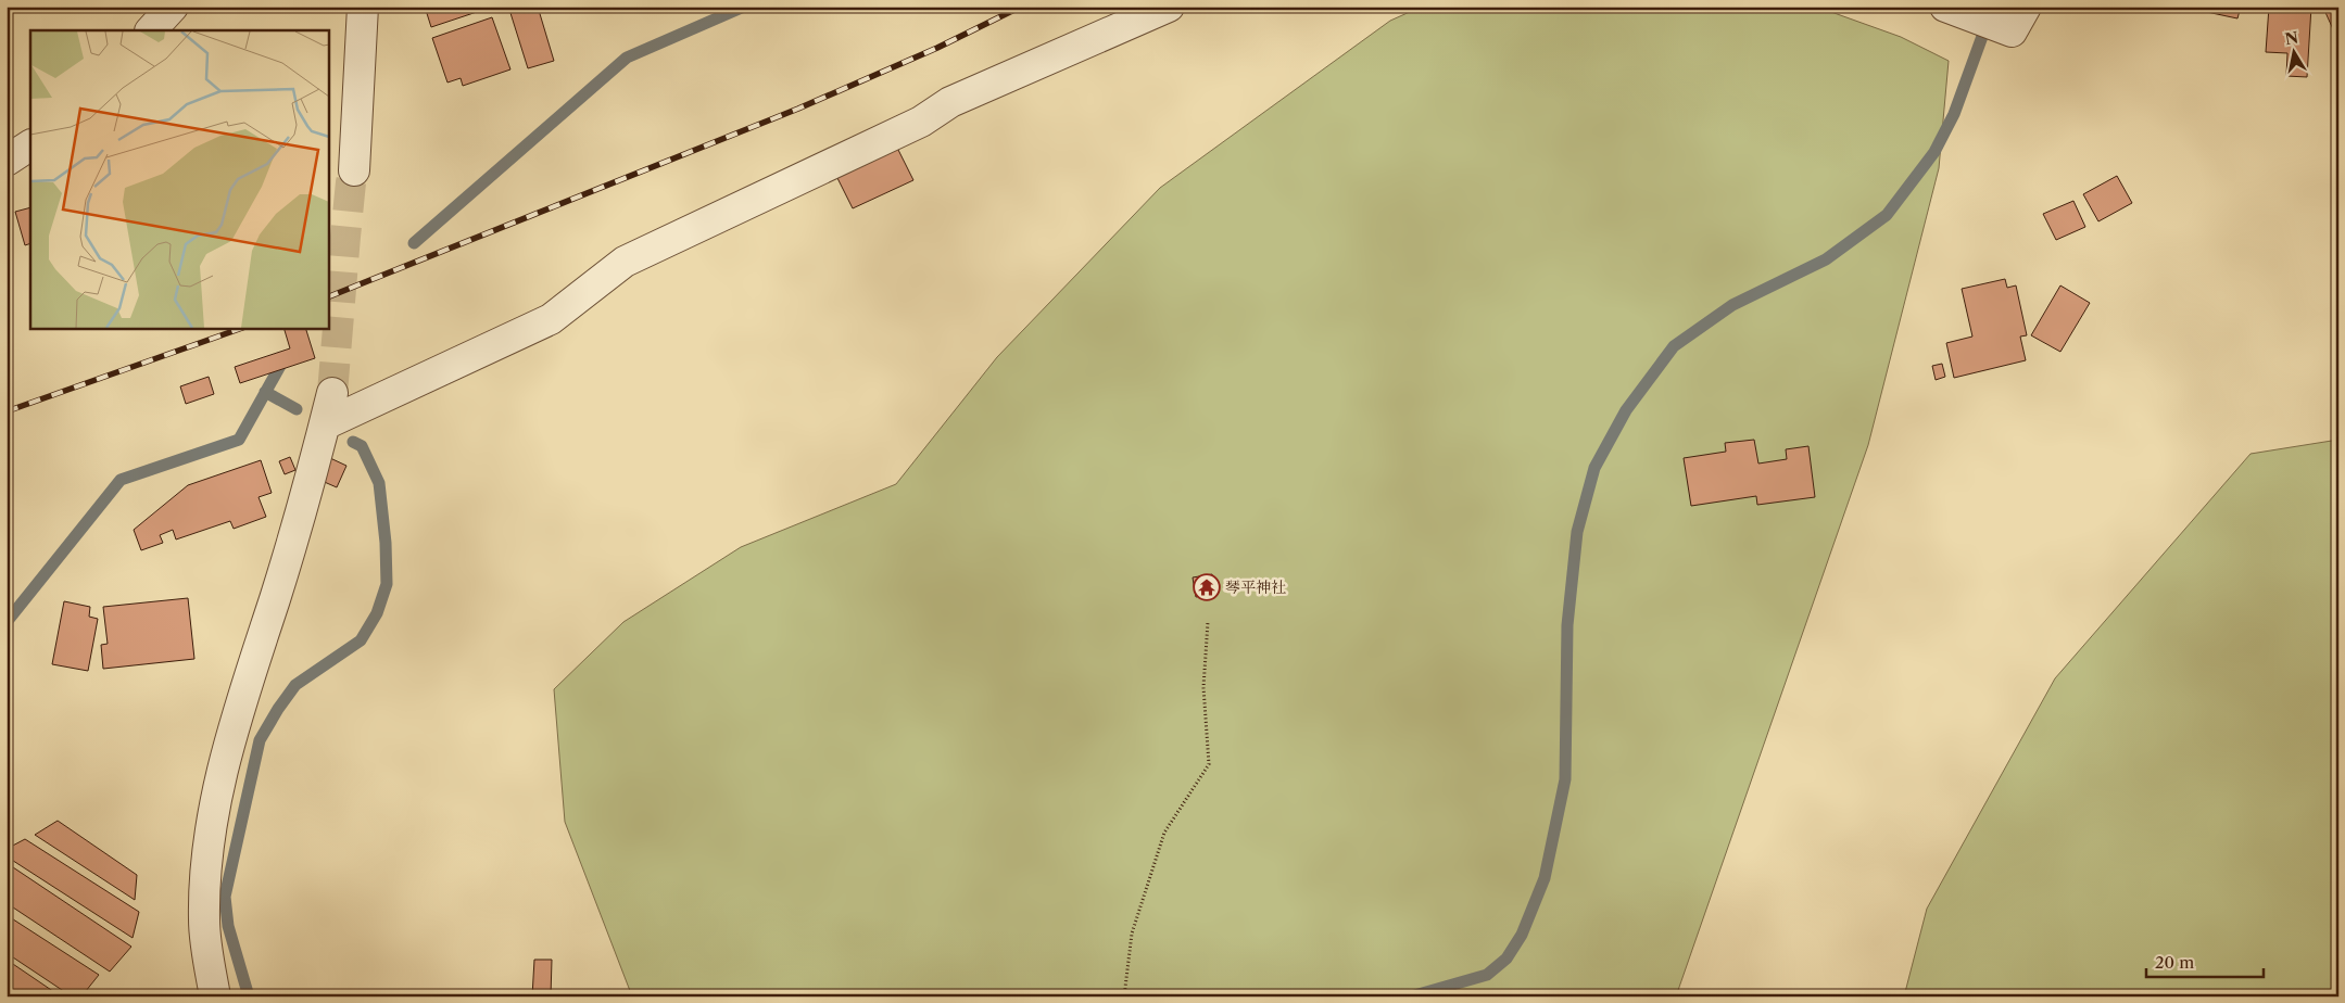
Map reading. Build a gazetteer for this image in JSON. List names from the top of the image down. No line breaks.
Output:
{"places":{"temple":["琴平神社"]},"scale_bar":"20 m","north":"top"}
